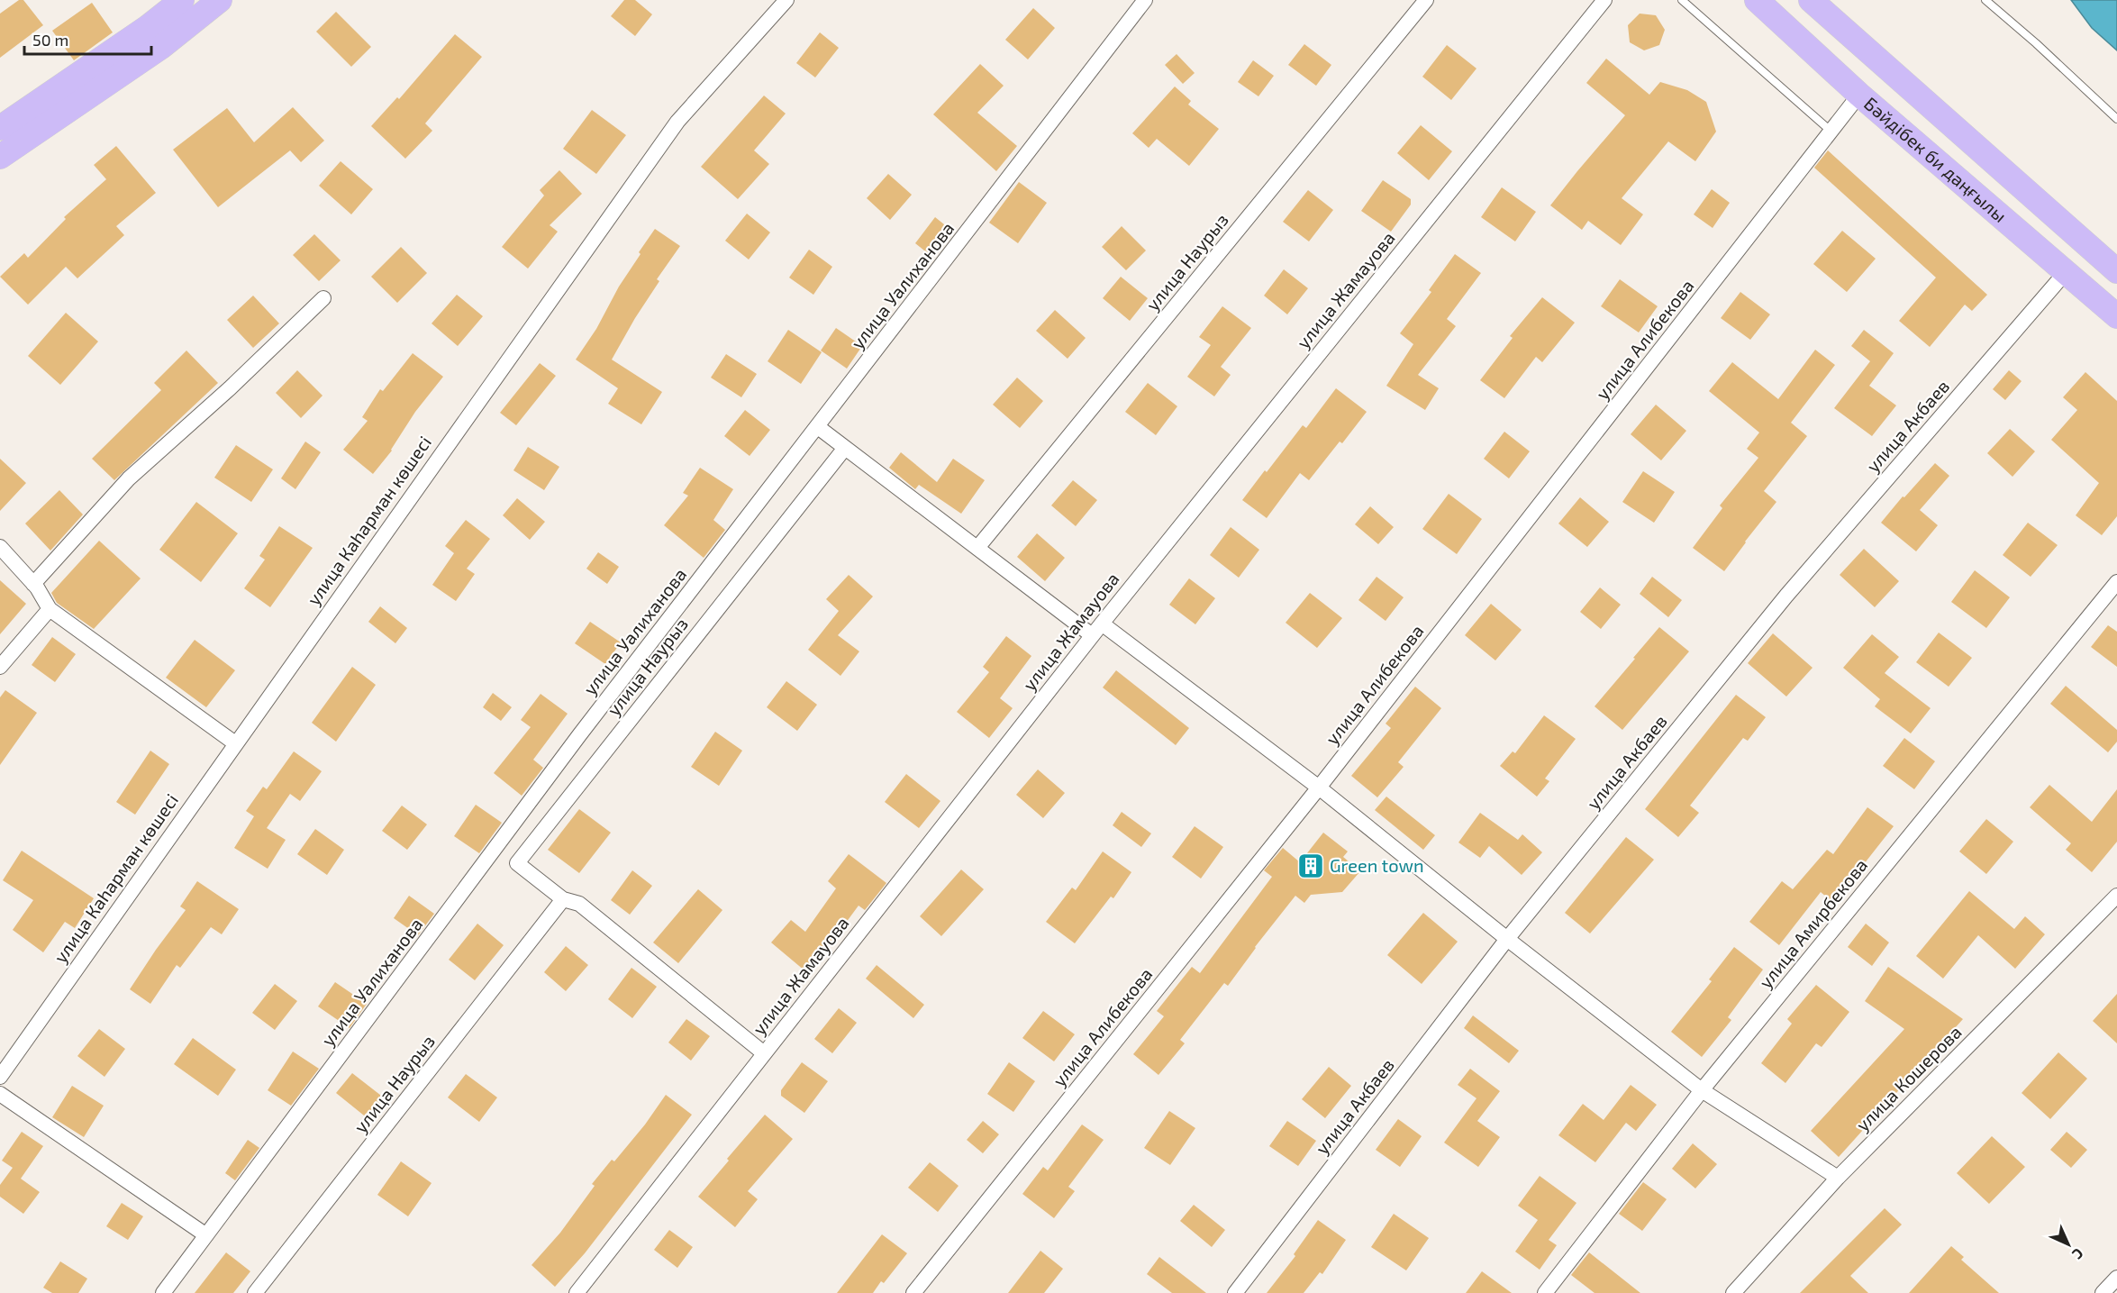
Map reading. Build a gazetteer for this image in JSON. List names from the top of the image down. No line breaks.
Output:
{"streets":{"main road":["Бәйдібек би даңғылы"],"street":["улица Наурыз","улица Уалиханова","улица Жамауова","улица Алибекова","улица Акбаев","улица Каһарман көшесі","улица Амирбекова","улица Кошерова"]},"crossings":[["Бәйдібек би даңғылы","улица Алибекова"],["Бәйдібек би даңғылы","улица Акбаев"],["улица Наурыз","улица Жамауова"]],"places":{"building":["Green town"]},"scale_bar":"50 m","north":"bottom right"}
